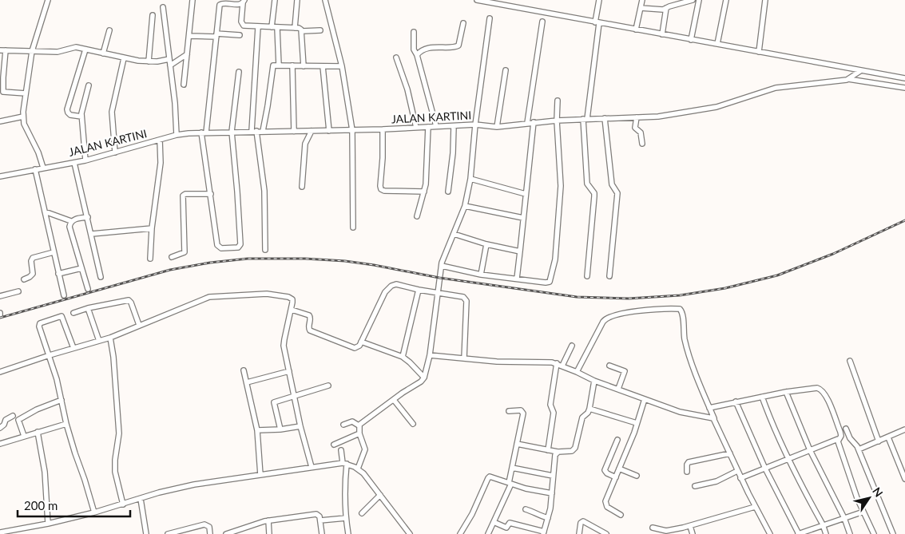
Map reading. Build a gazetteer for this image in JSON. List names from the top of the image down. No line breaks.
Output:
{"streets":{"street":["JALAN KARTINI"]},"scale_bar":"200 m","north":"top right"}
